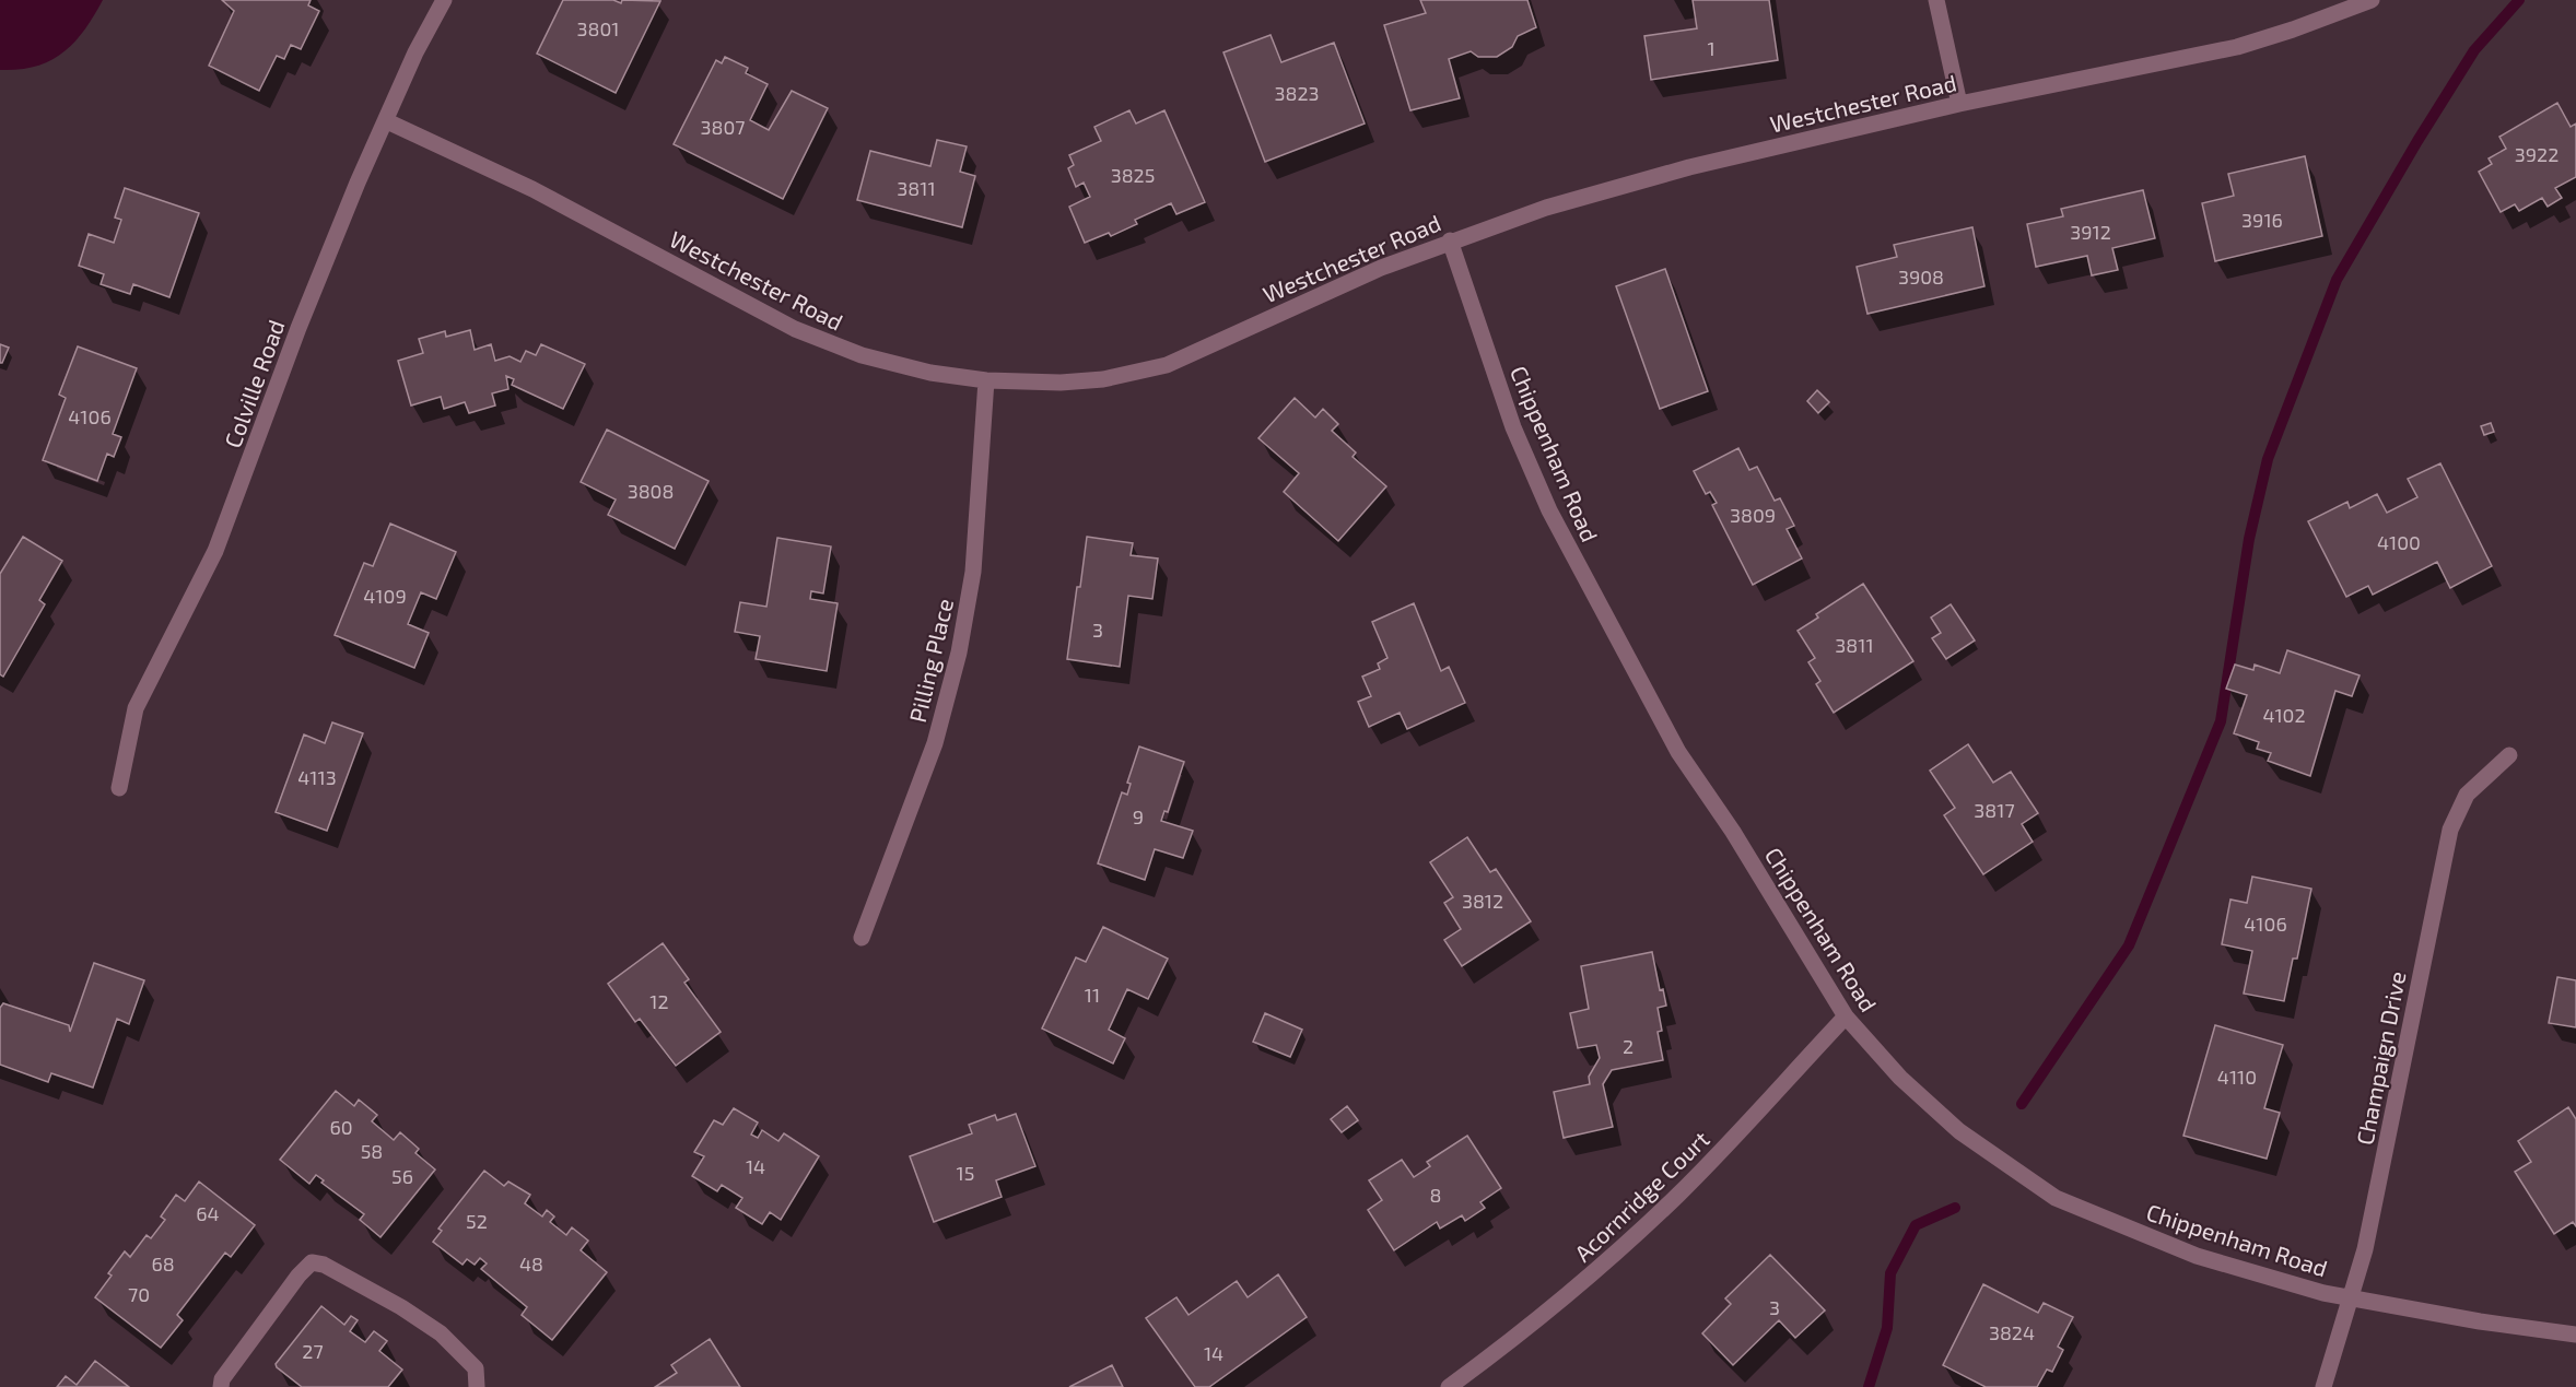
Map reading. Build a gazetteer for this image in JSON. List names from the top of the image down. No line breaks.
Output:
{"streets":{"street":["Westchester Road","Colville Road","Chippenham Road","Pilling Place","Champaign Drive","Acornridge Court"]},"crossings":[["Westchester Road","Colville Road"],["Westchester Road","Chippenham Road"],["Westchester Road","Pilling Place"],["Chippenham Road","Champaign Drive"],["Chippenham Road","Acornridge Court"]],"house_numbers":["3801","1","3823","3807","3922","3825","3811","3916","3912","3908","4106","3808","3809","4100","4109","3","3811","4102","4113","3817","9","3812","4106","11","12","2","4110","60","58","14","15","56","8","64","52","68","48","70","3","3824","27","14"]}
